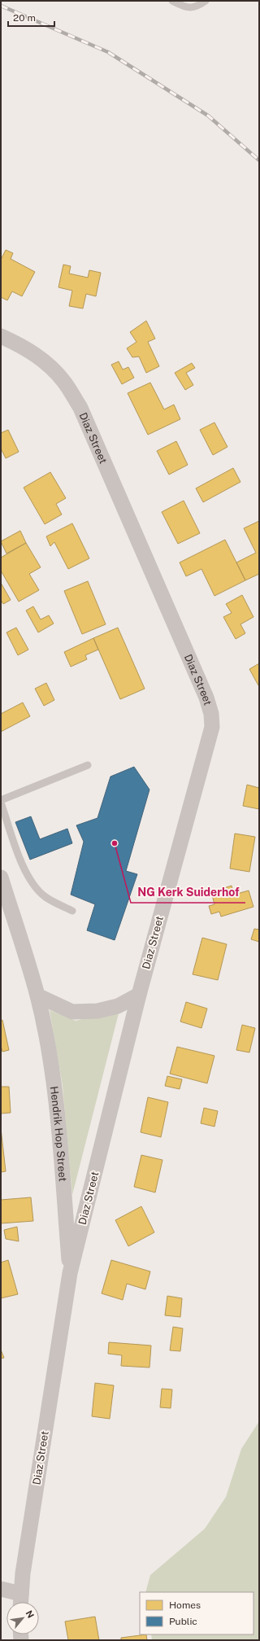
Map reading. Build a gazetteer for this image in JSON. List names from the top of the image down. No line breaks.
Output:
{"streets":{"street":["Diaz Street","Hendrik Hop Street"]},"crossings":[["Diaz Street","Hendrik Hop Street"]],"places":["NG Kerk Suiderhof"],"legend":["Homes","Public"],"scale_bar":"20 m","north":"top right"}
